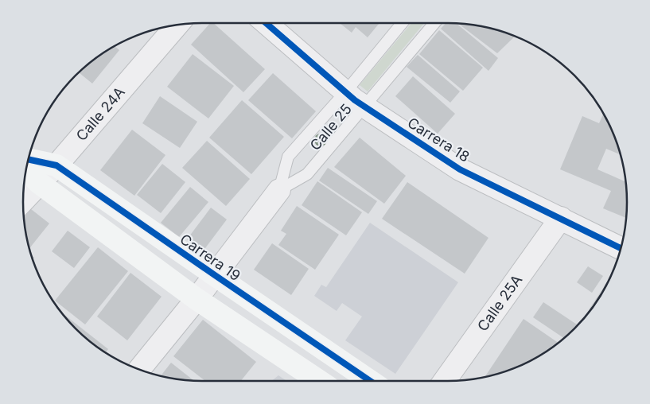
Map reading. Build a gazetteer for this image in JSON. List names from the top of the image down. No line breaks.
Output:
{"streets":{"street":["Calle 24A","Calle 25","Carrera 18","Carrera 19","Calle 25A"]},"crossings":[["Calle 24A","Carrera 19"],["Calle 25","Carrera 18"],["Calle 25","Carrera 19"],["Carrera 18","Calle 25A"]]}
